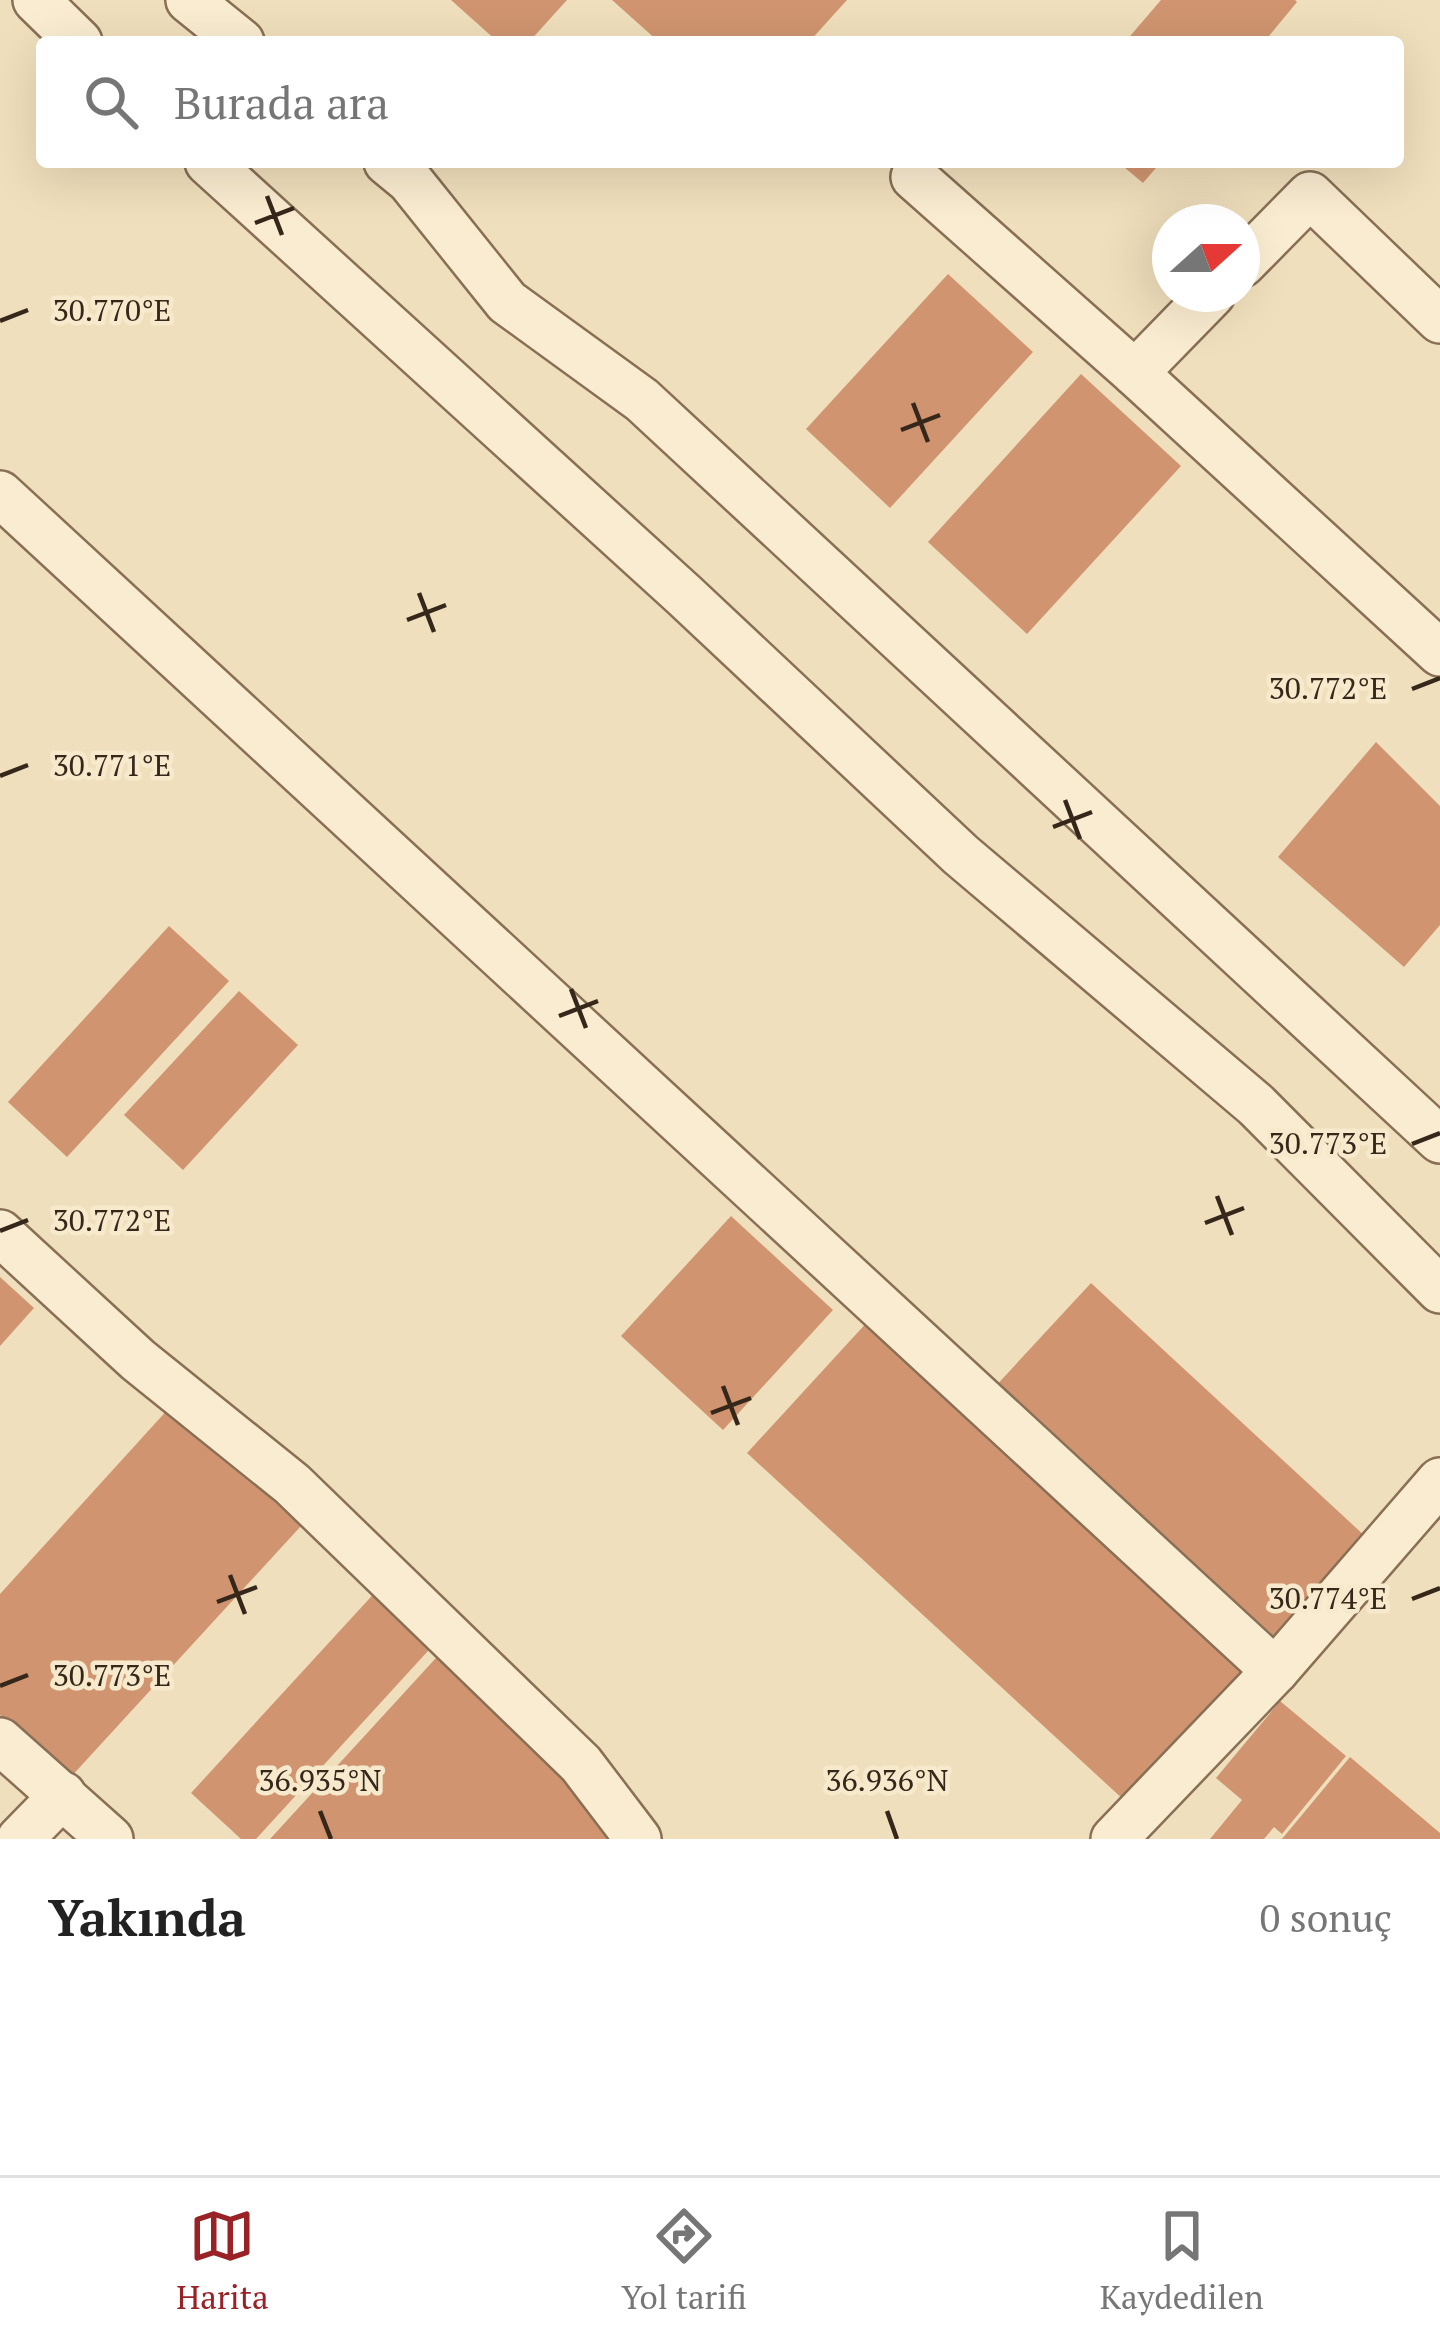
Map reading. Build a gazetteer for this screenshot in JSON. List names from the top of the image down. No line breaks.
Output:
{"north":"right","page":{"search":"Burada ara","heading":["Yakında","0 sonuç"],"nav":["Harita","Yol tarifi","Kaydedilen"]},"coordinates":["30.770°E","30.772°E","30.771°E","30.773°E","30.774°E","36.935°N","36.936°N"]}
